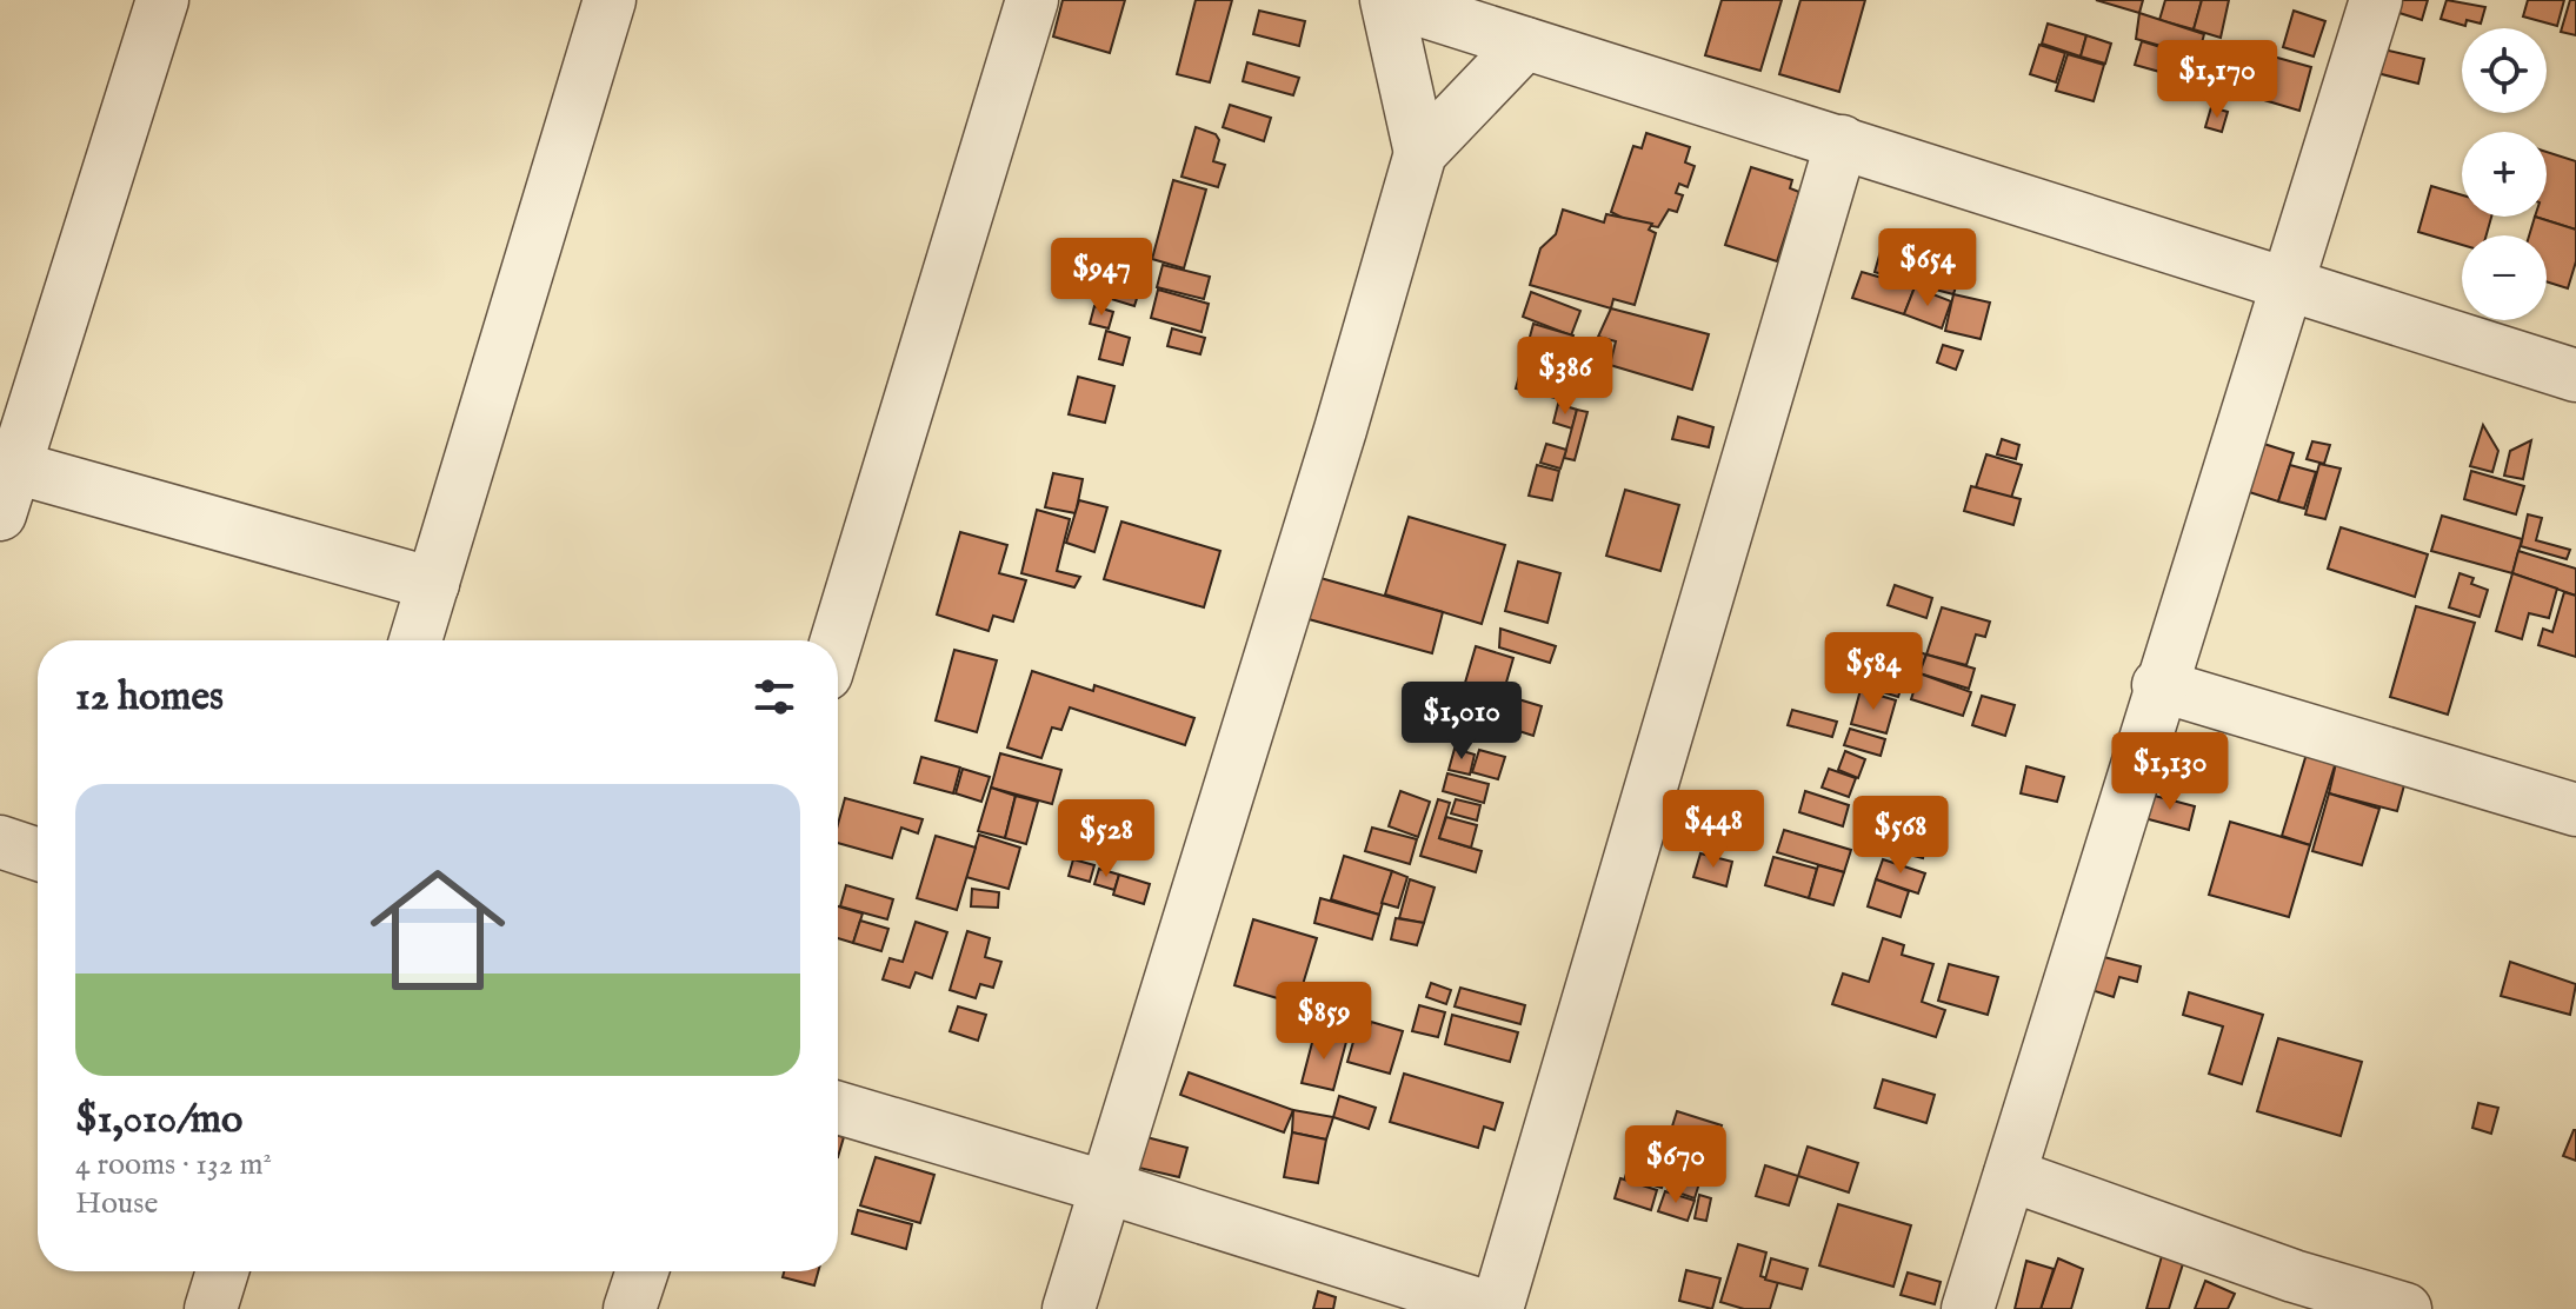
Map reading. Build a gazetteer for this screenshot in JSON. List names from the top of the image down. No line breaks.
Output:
{"page":{"map_buttons":["+","−"],"price":["$1,170","$654","$947","$386","$584","$1,010","$1,130","$448","$568","$528","$859","$670"],"heading":"12 homes","list":[{"name":"$1,010/mo","note":"4 rooms · 132 m² · House"}]}}
